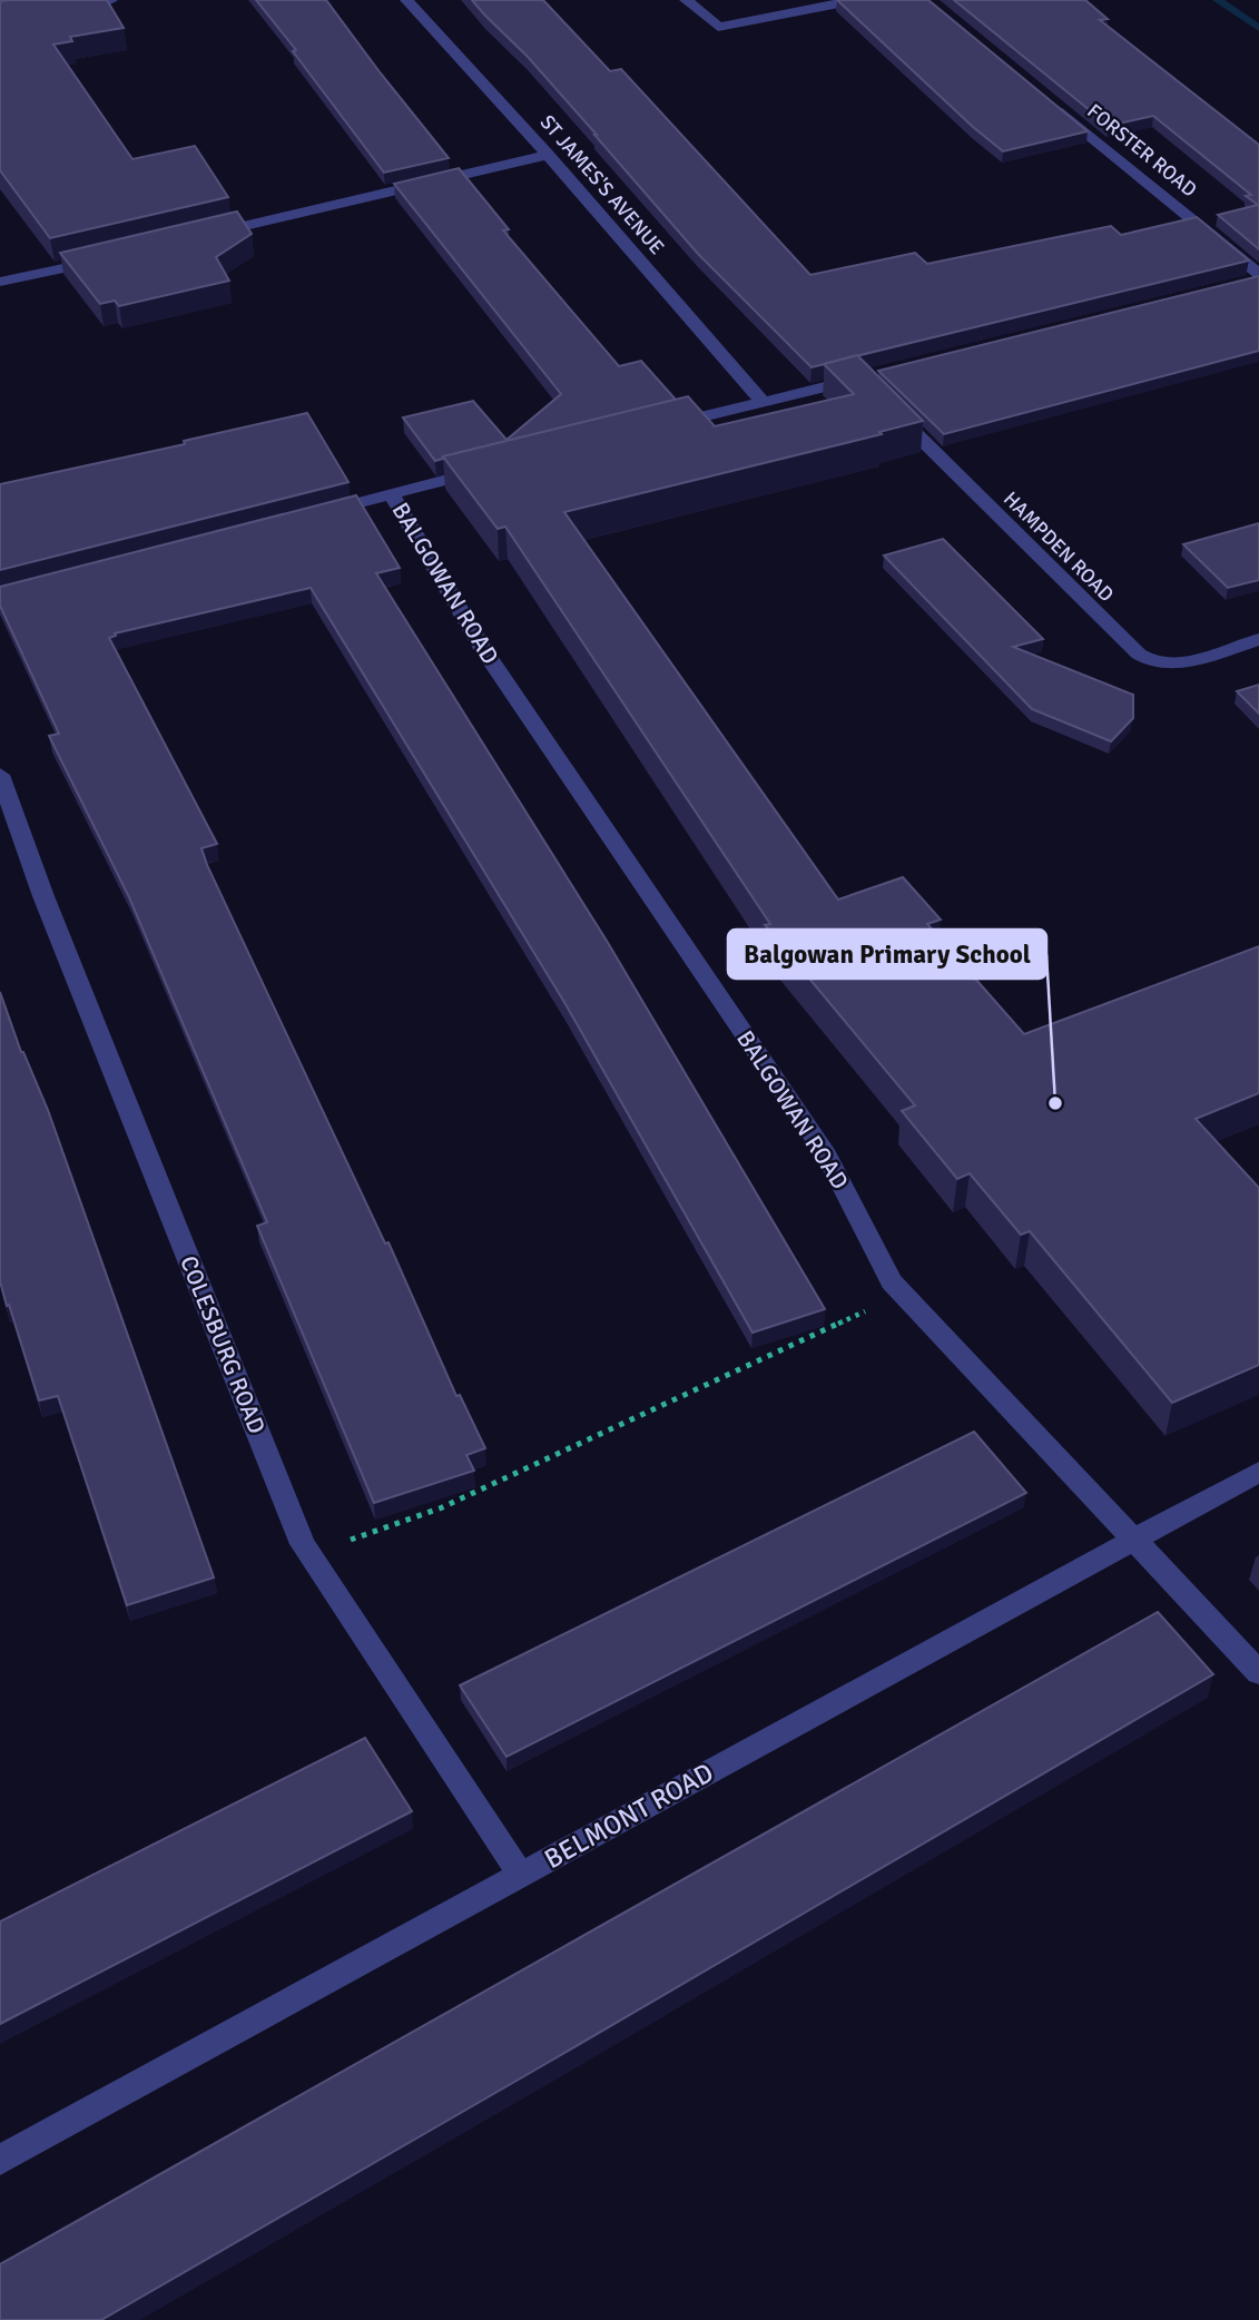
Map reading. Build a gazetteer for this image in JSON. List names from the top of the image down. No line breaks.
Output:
{"streets":{"street":["FORSTER ROAD","ST JAMES'S AVENUE","HAMPDEN ROAD","BALGOWAN ROAD","COLESBURG ROAD","BELMONT ROAD"]},"crossings":[["ST JAMES'S AVENUE","HAMPDEN ROAD"],["BALGOWAN ROAD","BELMONT ROAD"],["COLESBURG ROAD","BELMONT ROAD"]],"places":["Balgowan Primary School"]}
